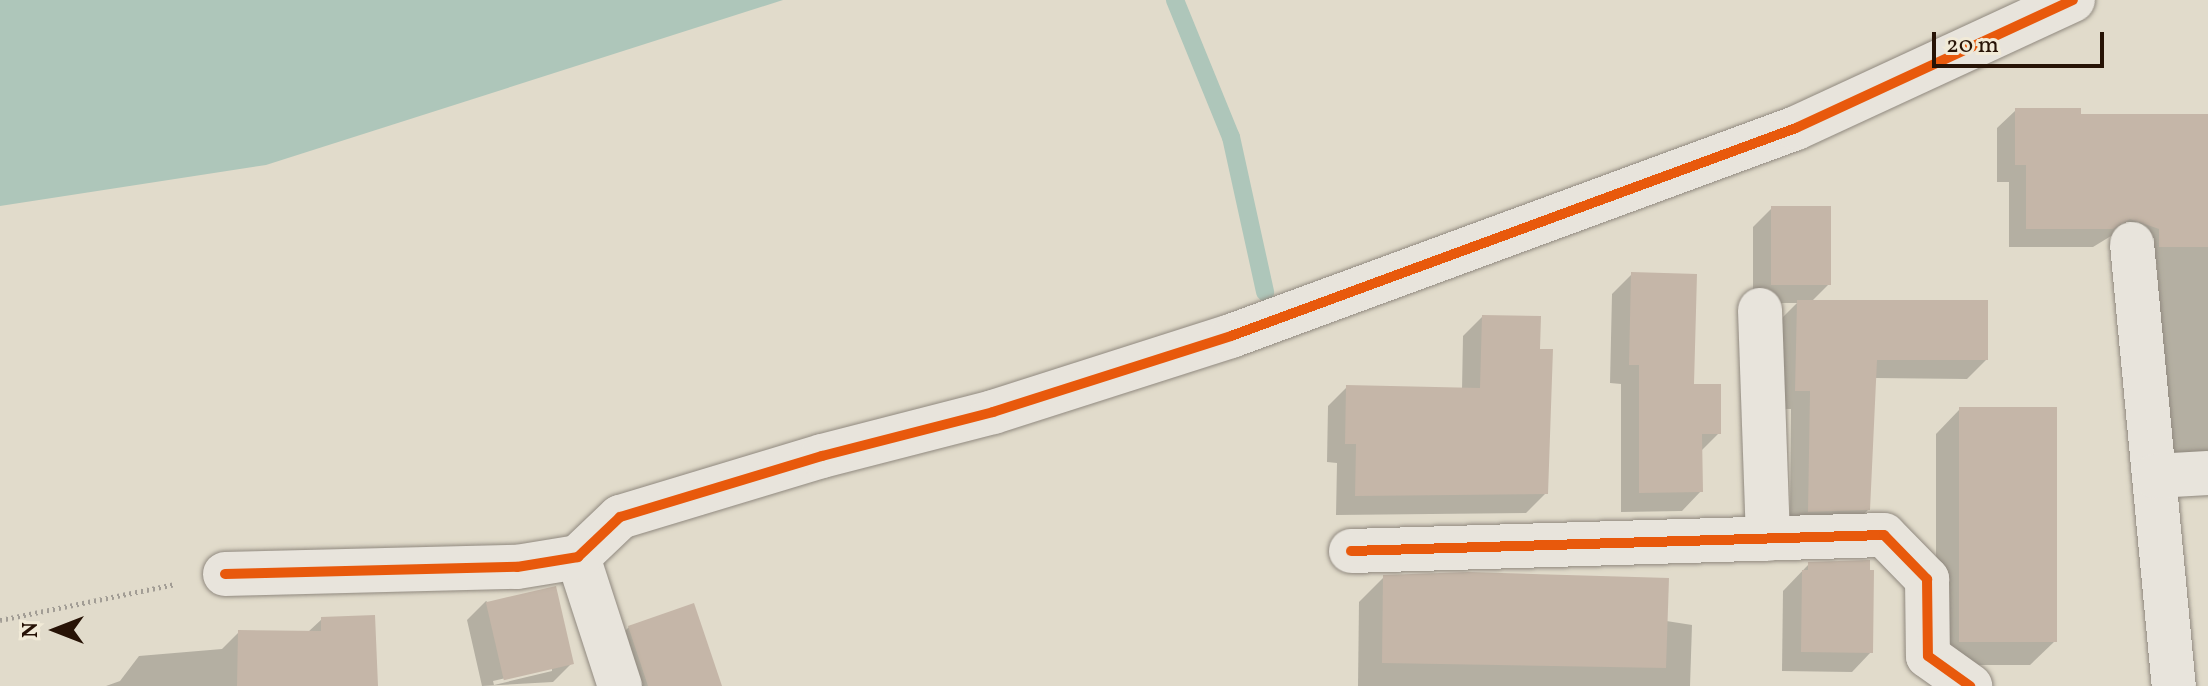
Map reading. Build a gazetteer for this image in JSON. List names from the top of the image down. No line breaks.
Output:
{"scale_bar":"20 m","north":"left"}
